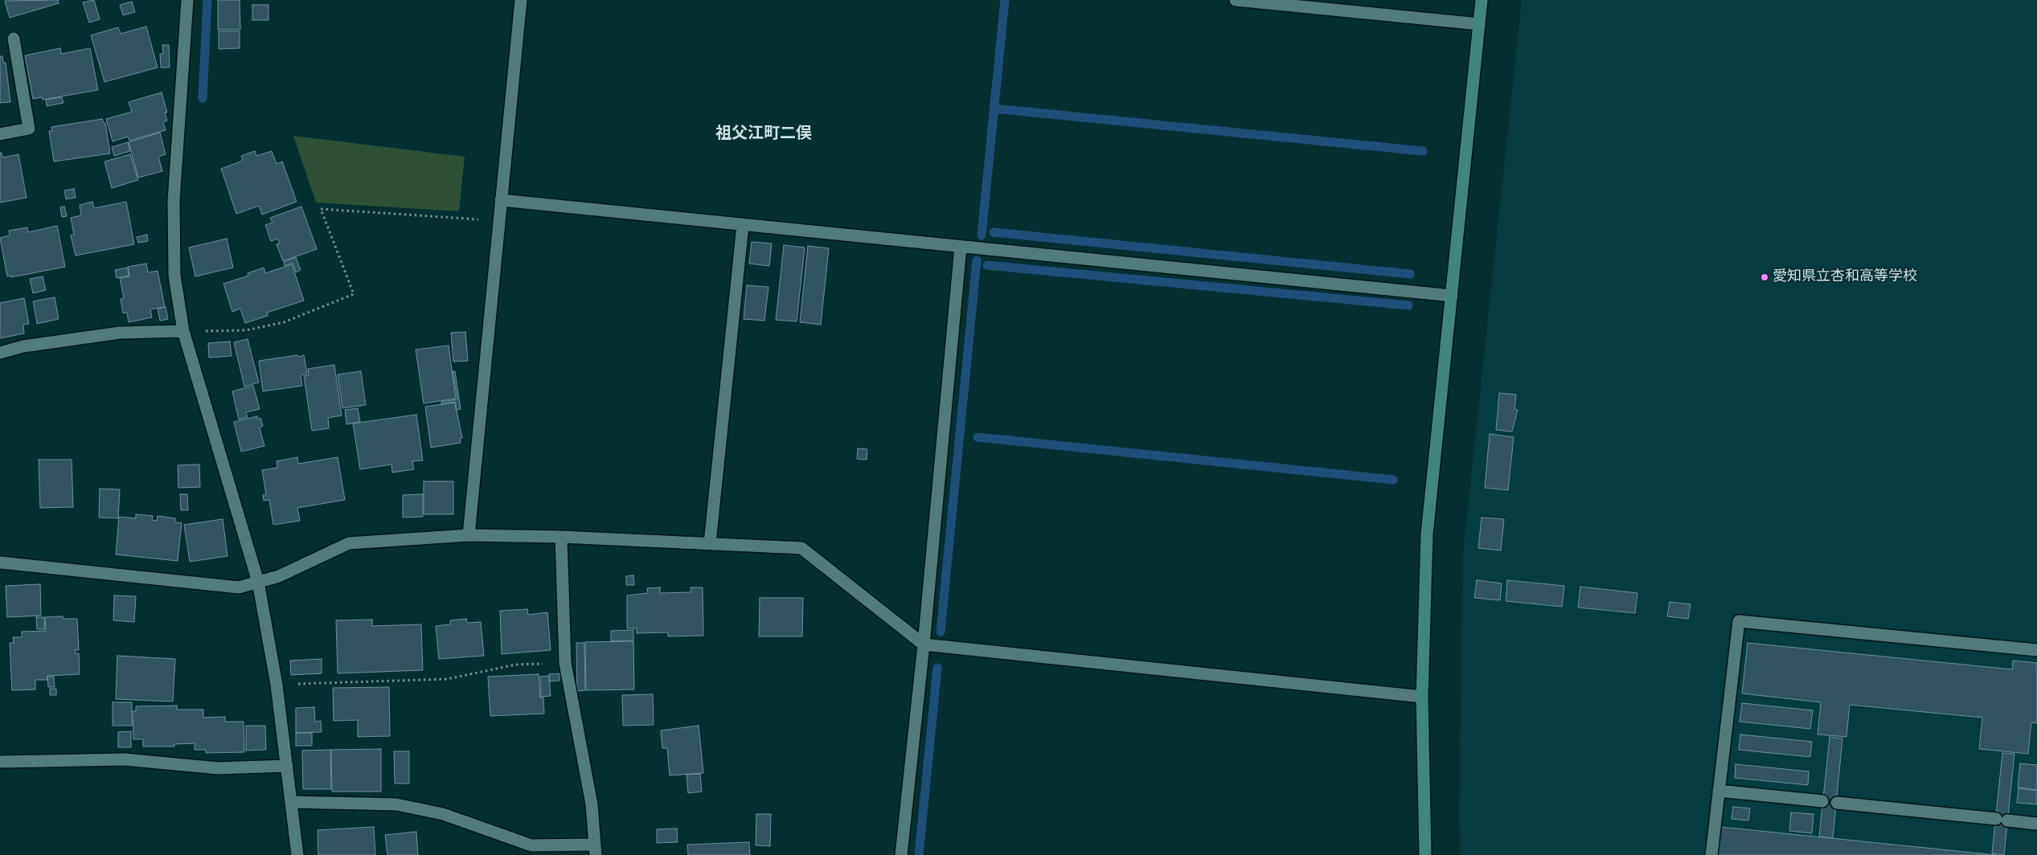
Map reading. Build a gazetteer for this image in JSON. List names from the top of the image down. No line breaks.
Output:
{"districts":["祖父江町二俣"],"places":["愛知県立杏和高等学校"]}
